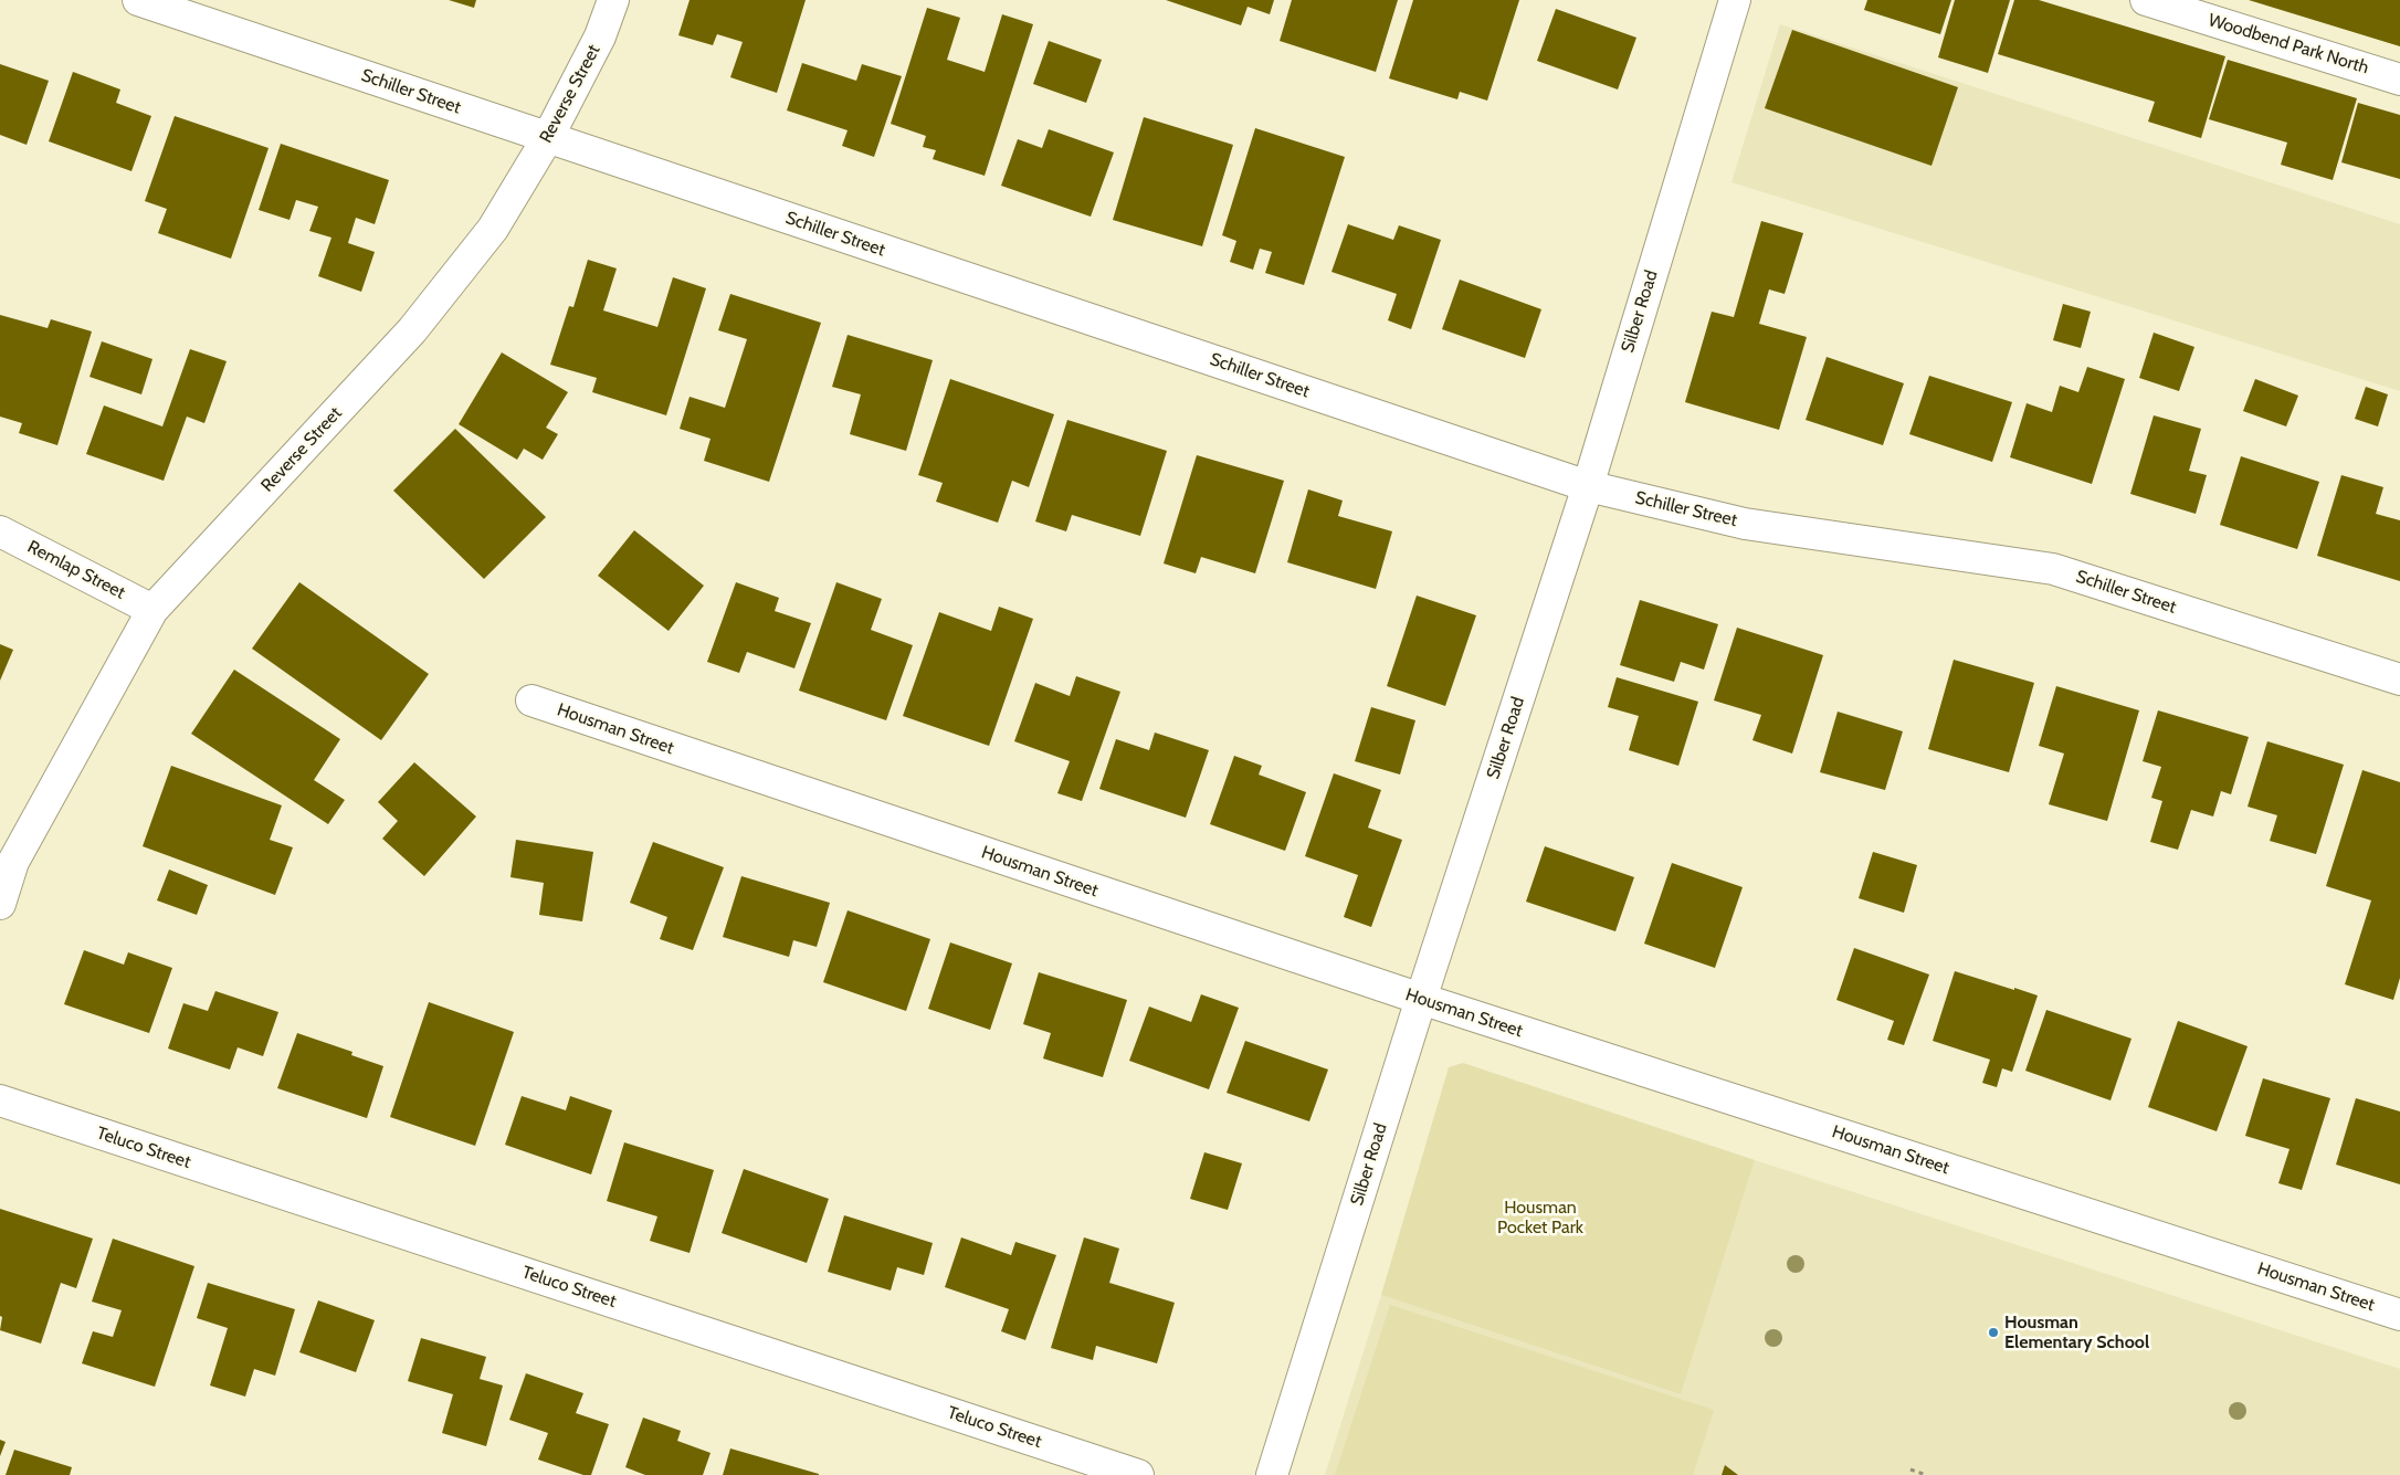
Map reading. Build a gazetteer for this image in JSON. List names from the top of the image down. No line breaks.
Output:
{"streets":{"street":["Woodbend Park North","Schiller Street","Reverse Street","Silber Road","Remlap Street","Housman Street","Teluco Street"]},"crossings":[["Schiller Street","Reverse Street"],["Schiller Street","Silber Road"],["Reverse Street","Remlap Street"],["Silber Road","Housman Street"]],"parks":["Housman Pocket Park"],"places":["Housman Elementary School"]}
